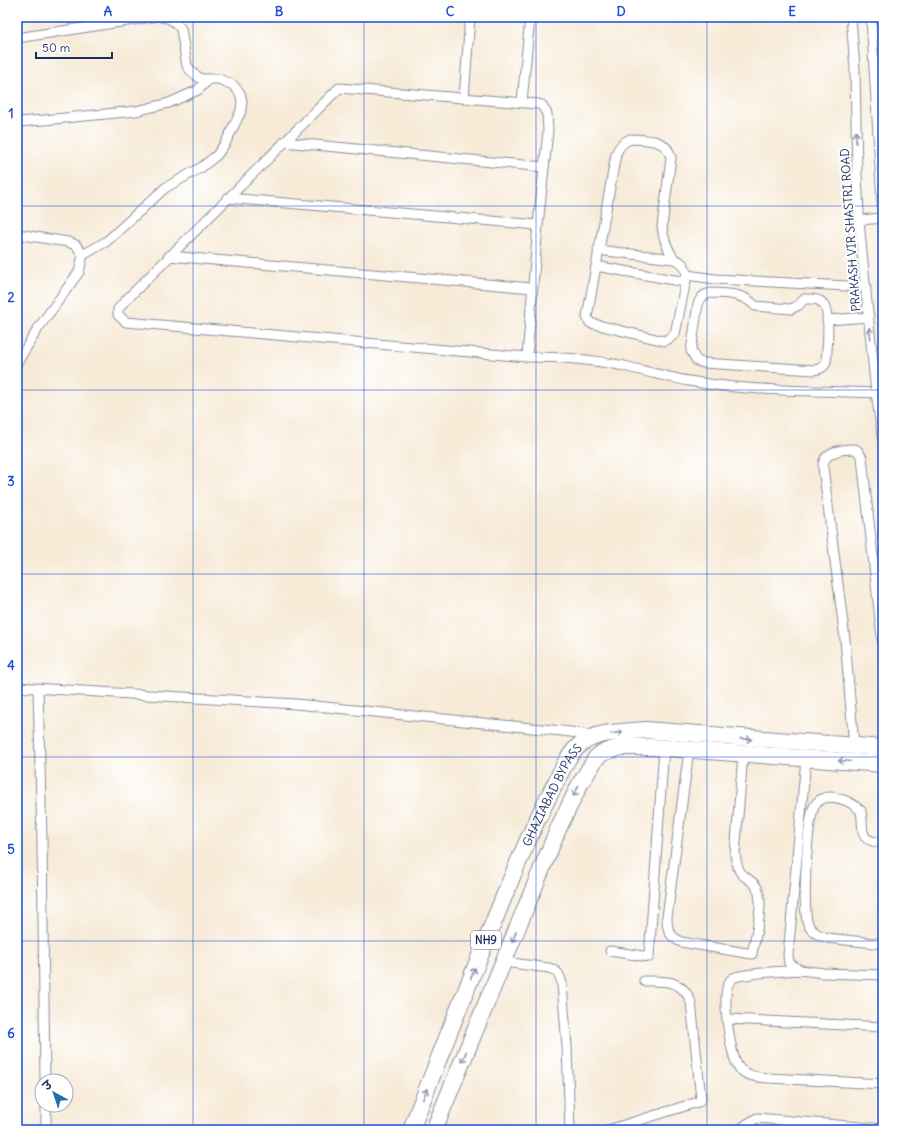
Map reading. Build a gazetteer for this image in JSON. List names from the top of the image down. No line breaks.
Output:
{"streets":{"highway":["GHAZIABAD BYPASS","NH9"],"street":["PRAKASH VIR SHASTRI ROAD"]},"scale_bar":"50 m","north":"top left","grid":{"columns":["A","B","C","D","E"],"rows":["1","2","3","4","5","6"]}}
